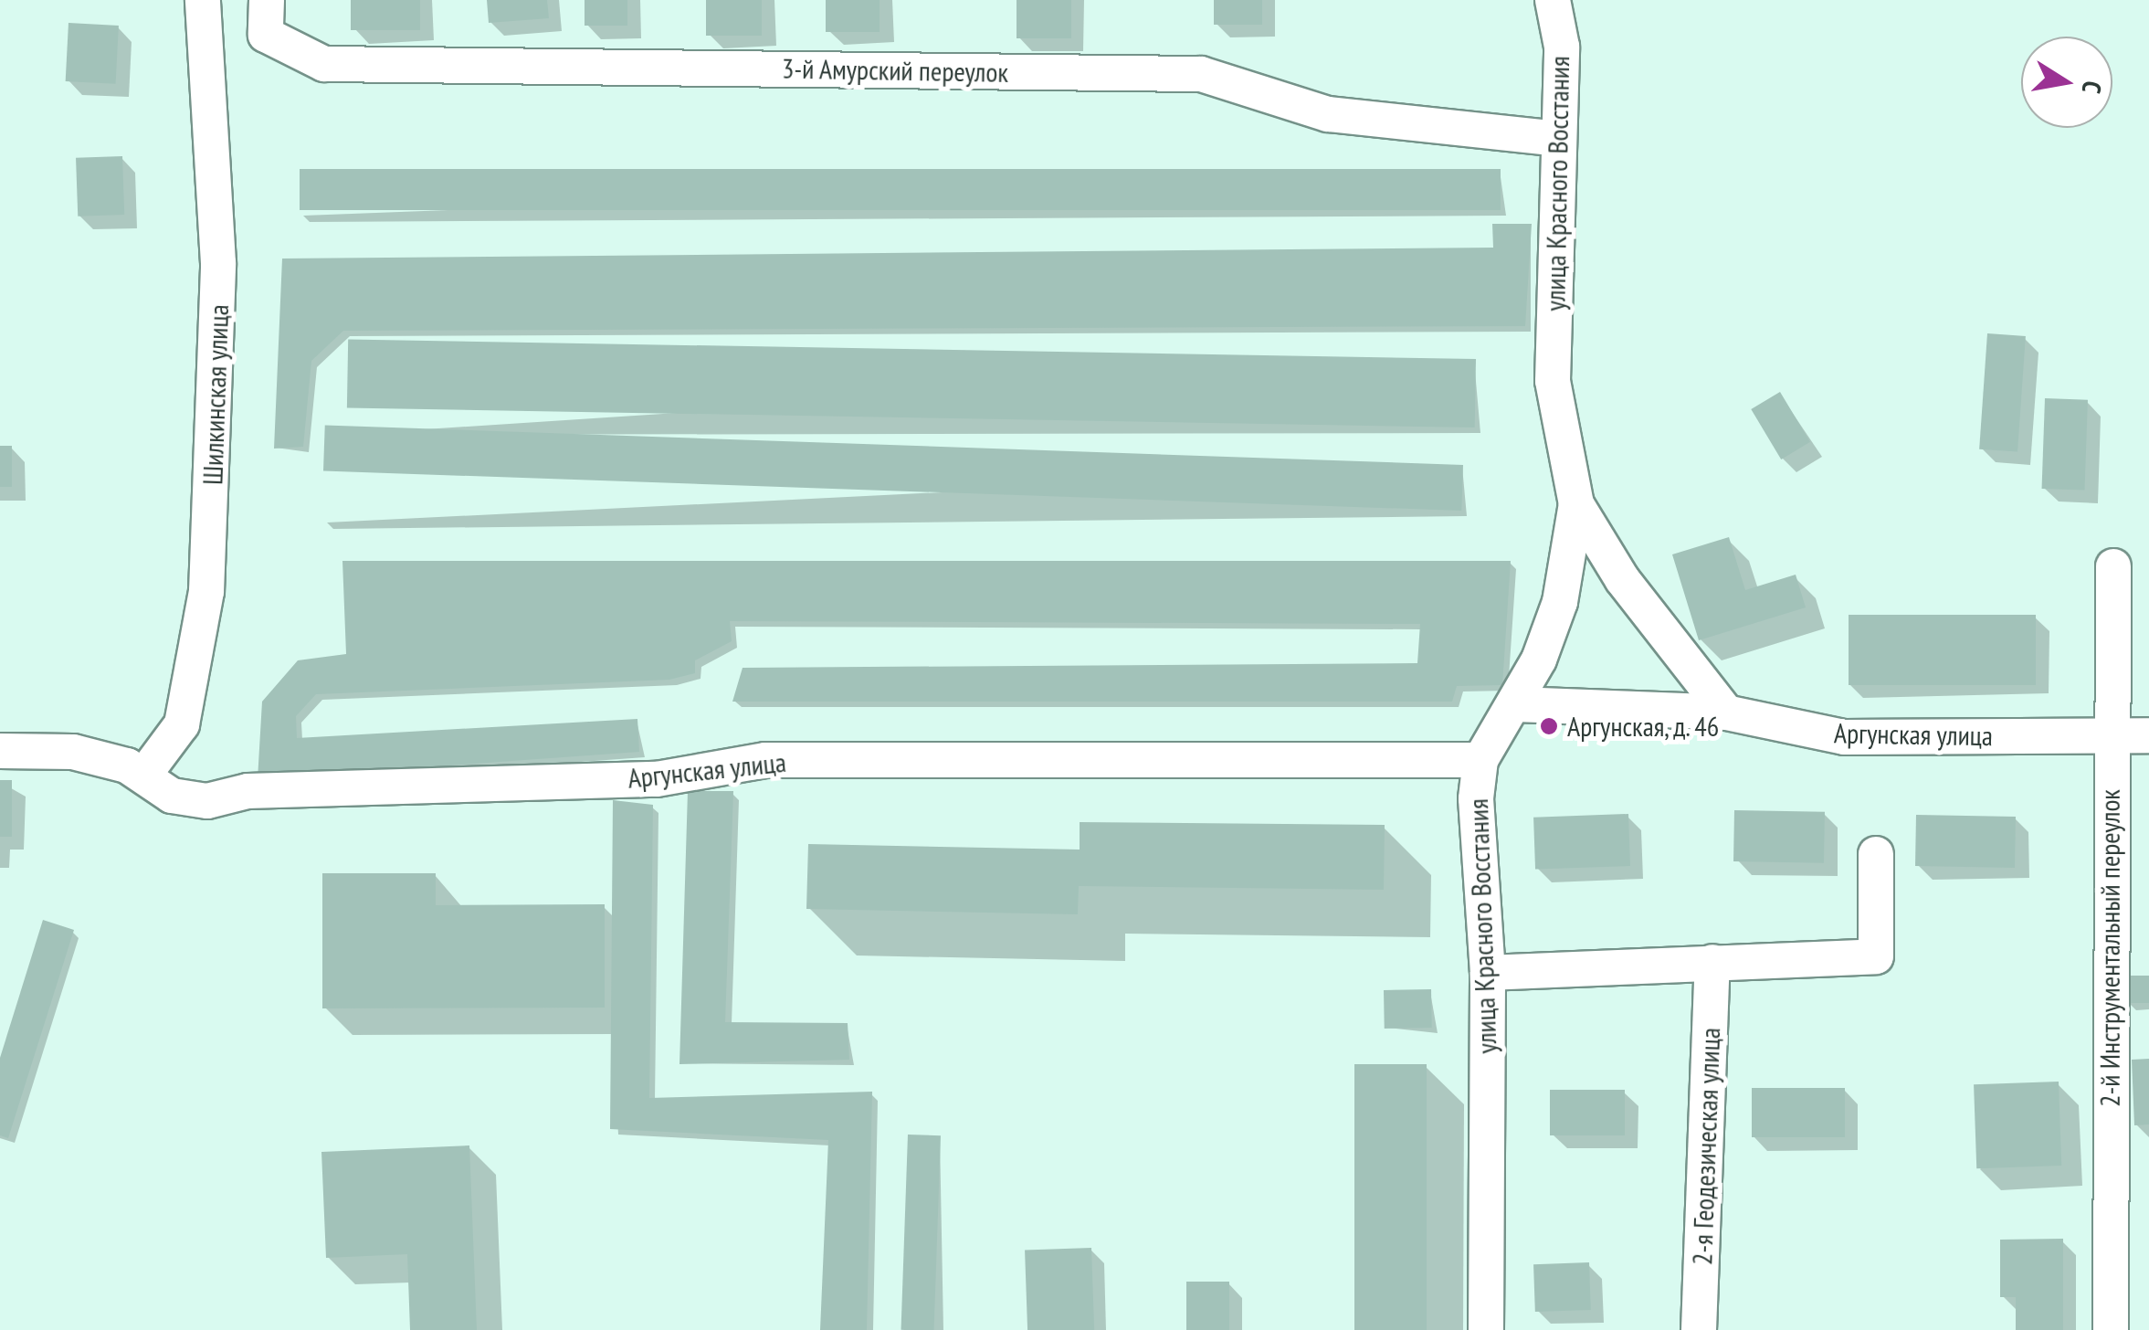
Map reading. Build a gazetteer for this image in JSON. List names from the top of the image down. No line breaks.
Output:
{"streets":{"street":["3-й Амурский переулок","улица Красного Восстания","Шилкинская улица","Аргунская улица","2-й Инструментальный переулок","2-я Геодезическая улица"]},"crossings":[["3-й Амурский переулок","улица Красного Восстания"],["улица Красного Восстания","Аргунская улица"],["Шилкинская улица","Аргунская улица"],["Аргунская улица","2-й Инструментальный переулок"]],"places":["Аргунская, д. 46"],"north":"right"}
